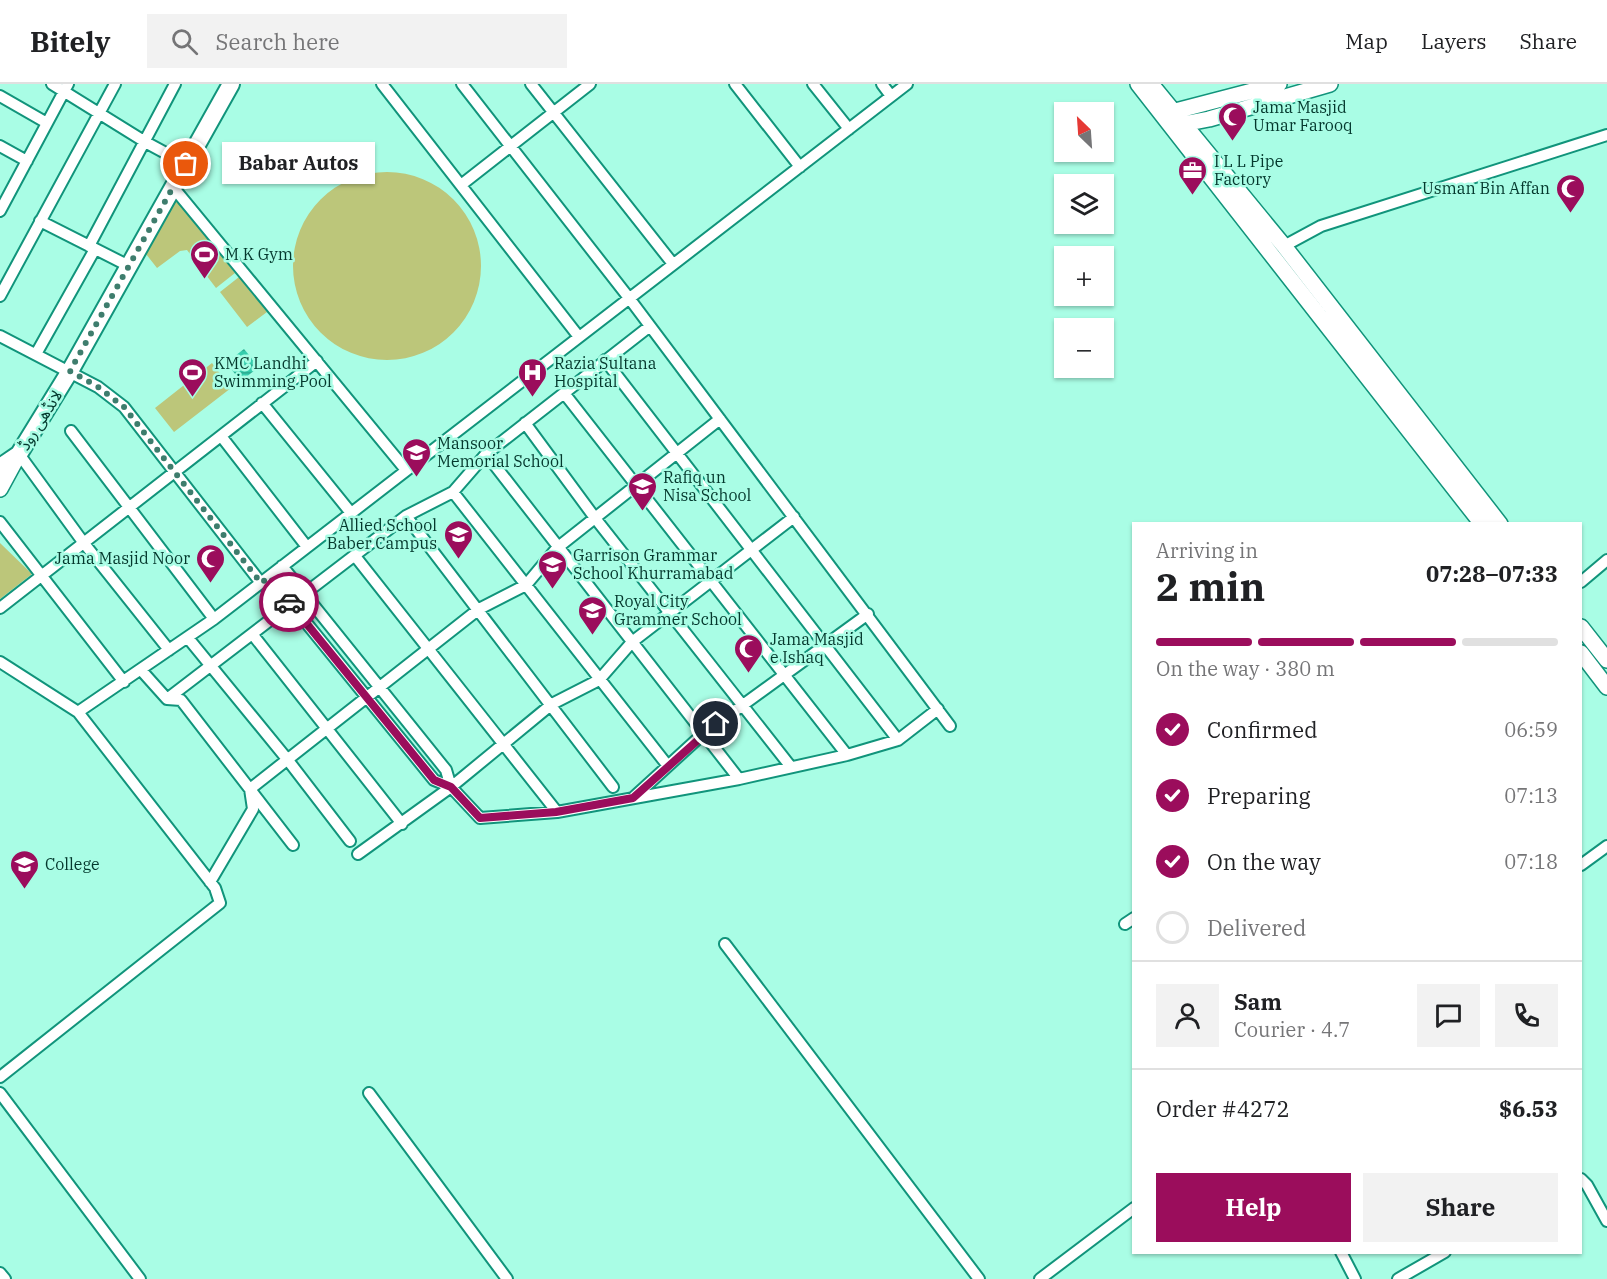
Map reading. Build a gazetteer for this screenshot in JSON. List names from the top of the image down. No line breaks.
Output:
{"streets":{"main road":["لانڈھی روڈ"]},"places":{"mosque":["Jama Masjid Umar Farooq","Usman Bin Affan","Jama Masjid Noor","Jama Masjid e Ishaq"],"other":["Babar Autos"],"office":["I L L Pipe Factory"],"sports":["M K Gym","KMC Landhi Swimming Pool"],"hospital":["Razia Sultana Hospital"],"school or university":["Mansoor Memorial School","Rafiq un Nisa School","Allied School Baber Campus","Garrison Grammar School Khurramabad","Royal City Grammer School","College"]},"north":"top left","page":{"header":"Bitely","search":"Search here","nav":["Map","Layers","Share"],"map_buttons":["+","−"],"bubble":"Babar Autos","heading":["2 min","Arriving in","07:28–07:33"],"panel":["Sam","Courier · 4.7","Order #4272","$6.53"],"bar":"On the way · 380 m","list":[["Confirmed","06:59"],["Preparing","07:13"],["On the way","07:18"],"Delivered"],"buttons":["Help","Share"]}}
